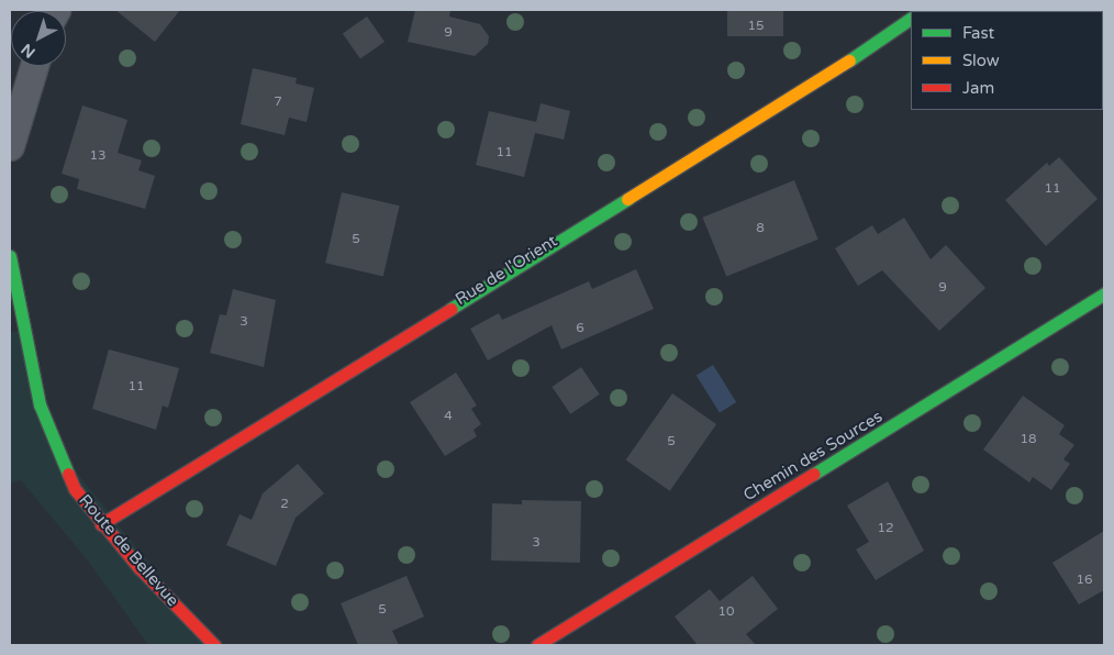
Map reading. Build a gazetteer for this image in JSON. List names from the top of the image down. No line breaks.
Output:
{"streets":{"street":["Rue de l'Orient","Chemin des Sources","Route de Bellevue"]},"crossings":[["Rue de l'Orient","Route de Bellevue"]],"house_numbers":["15","9","7","11","13","11","8","5","9","3","6","11","4","18","5","2","12","3","16","5","10"],"legend":["Fast","Slow","Jam"],"north":"bottom left"}
